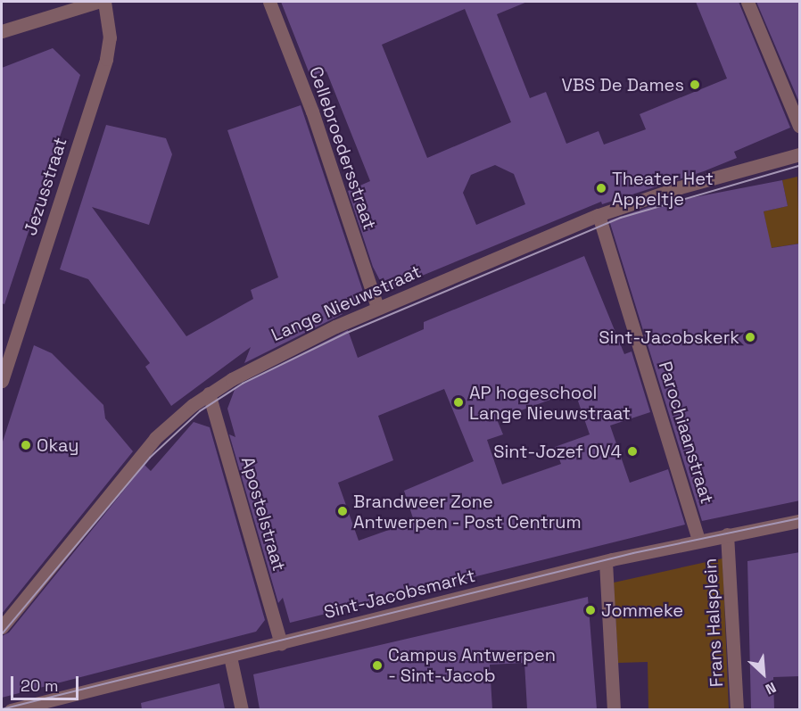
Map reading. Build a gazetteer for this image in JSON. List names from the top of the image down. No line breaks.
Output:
{"streets":{"street":["Cellebroedersstraat","Jezusstraat","Lange Nieuwstraat","Parochiaanstraat","Apostelstraat","Sint-Jacobsmarkt","Frans Halsplein"]},"crossings":[["Cellebroedersstraat","Lange Nieuwstraat"],["Lange Nieuwstraat","Parochiaanstraat"],["Lange Nieuwstraat","Apostelstraat"],["Parochiaanstraat","Sint-Jacobsmarkt"],["Apostelstraat","Sint-Jacobsmarkt"],["Sint-Jacobsmarkt","Frans Halsplein"]],"places":["VBS De Dames","Theater Het Appeltje","Sint-Jacobskerk","AP hogeschool Lange Nieuwstraat","Okay","Sint-Jozef OV4","Brandweer Zone Antwerpen - Post Centrum","Jommeke","Campus Antwerpen - Sint-Jacob"],"scale_bar":"20 m","north":"bottom right"}
